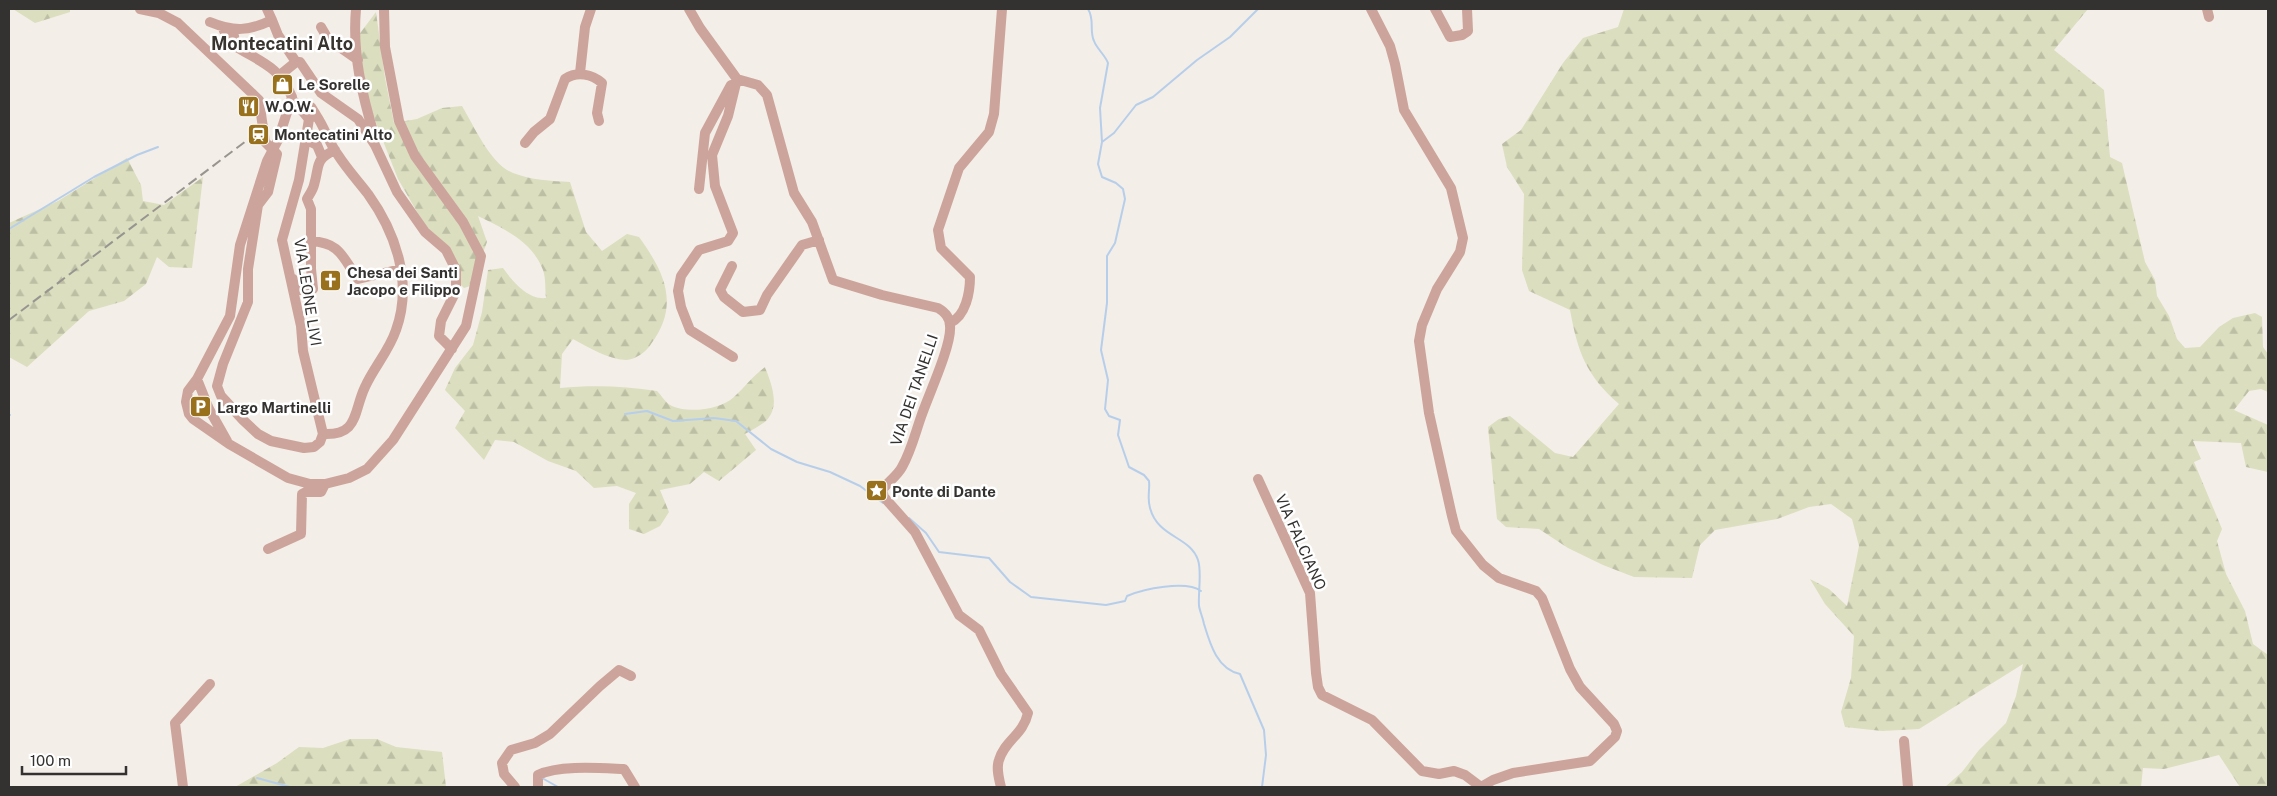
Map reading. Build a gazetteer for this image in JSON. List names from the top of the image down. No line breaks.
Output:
{"streets":{"street":["VIA LEONE LIVI","VIA DEI TANELLI","VIA FALCIANO"]},"districts":["Montecatini Alto"],"places":{"shop":["Le Sorelle"],"restaurant":["W.O.W."],"station":["Montecatini Alto"],"church":["Chesa dei Santi Jacopo e Filippo"],"parking":["Largo Martinelli"],"place":["Ponte di Dante"]},"scale_bar":"100 m"}
